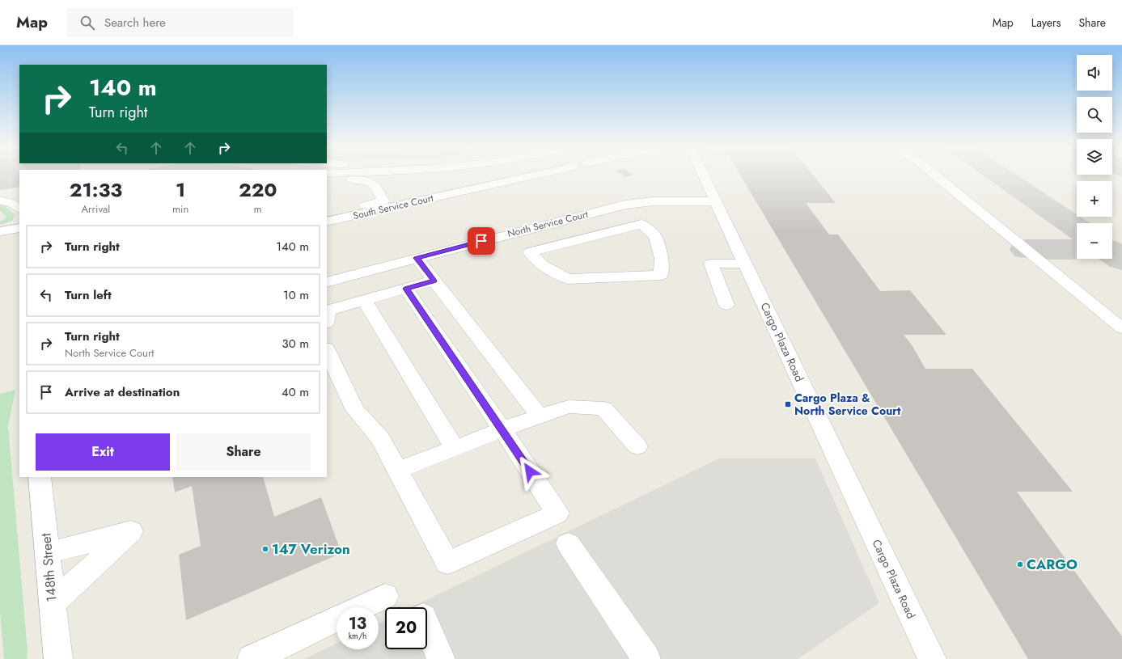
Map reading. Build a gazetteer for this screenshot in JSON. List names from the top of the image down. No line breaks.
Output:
{"streets":{"street":["South Service Court","North Service Court","Cargo Plaza Road","148th Street"]},"crossings":[["North Service Court","Cargo Plaza Road"]],"places":{"transit":["Cargo Plaza & North Service Court"],"other":["147 Verizon","CARGO"]},"page":{"header":"Map","search":"Search here","nav":["Map","Layers","Share"],"map_buttons":["+","−"],"turn":["140 m","Turn right"],"eta":["21:33","Arrival","1","min","220","m"],"list":[{"name":"Turn right","value":"140 m"},{"name":"Turn left","value":"10 m"},{"name":"Turn right","note":"North Service Court","value":"30 m"},{"name":"Arrive at destination","value":"40 m"}],"buttons":["Exit","Share"],"speed":"13 km/h","limit":"20"}}
